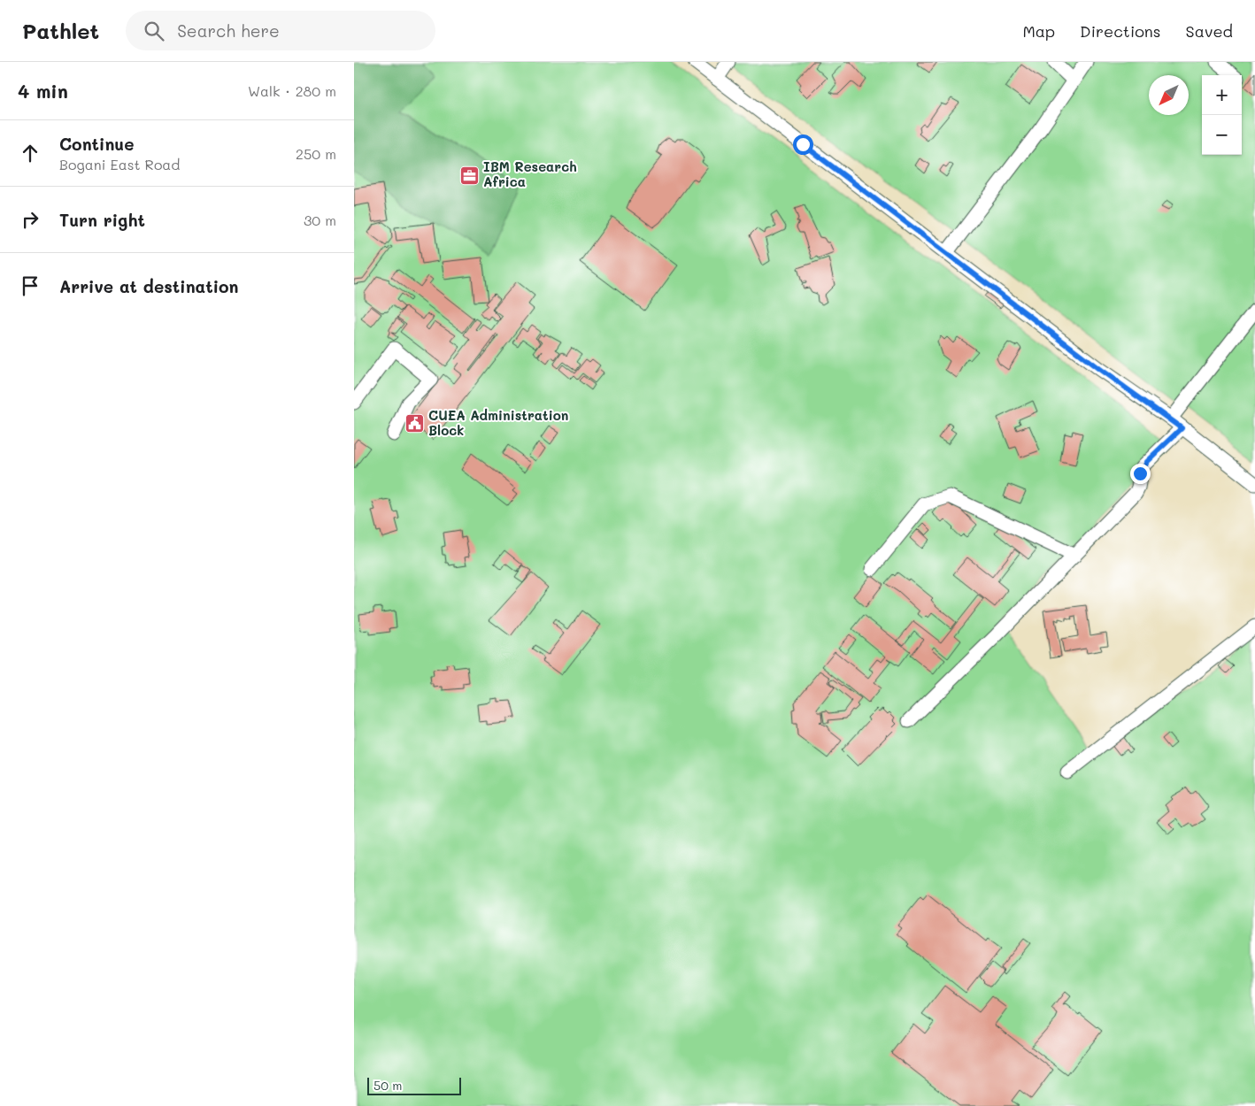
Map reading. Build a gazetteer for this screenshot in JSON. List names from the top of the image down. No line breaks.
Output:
{"places":{"office":["IBM Research Africa"],"public building":["CUEA Administration Block"]},"scale_bar":"50 m","north":"bottom left","page":{"header":"Pathlet","search":"Search here","nav":["Map","Directions","Saved"],"heading":["4 min","Walk · 280 m"],"map_buttons":["+","−"],"list":[["Continue","Bogani East Road","250 m"],["Turn right","30 m"],"Arrive at destination"],"scale":"50 m"}}
